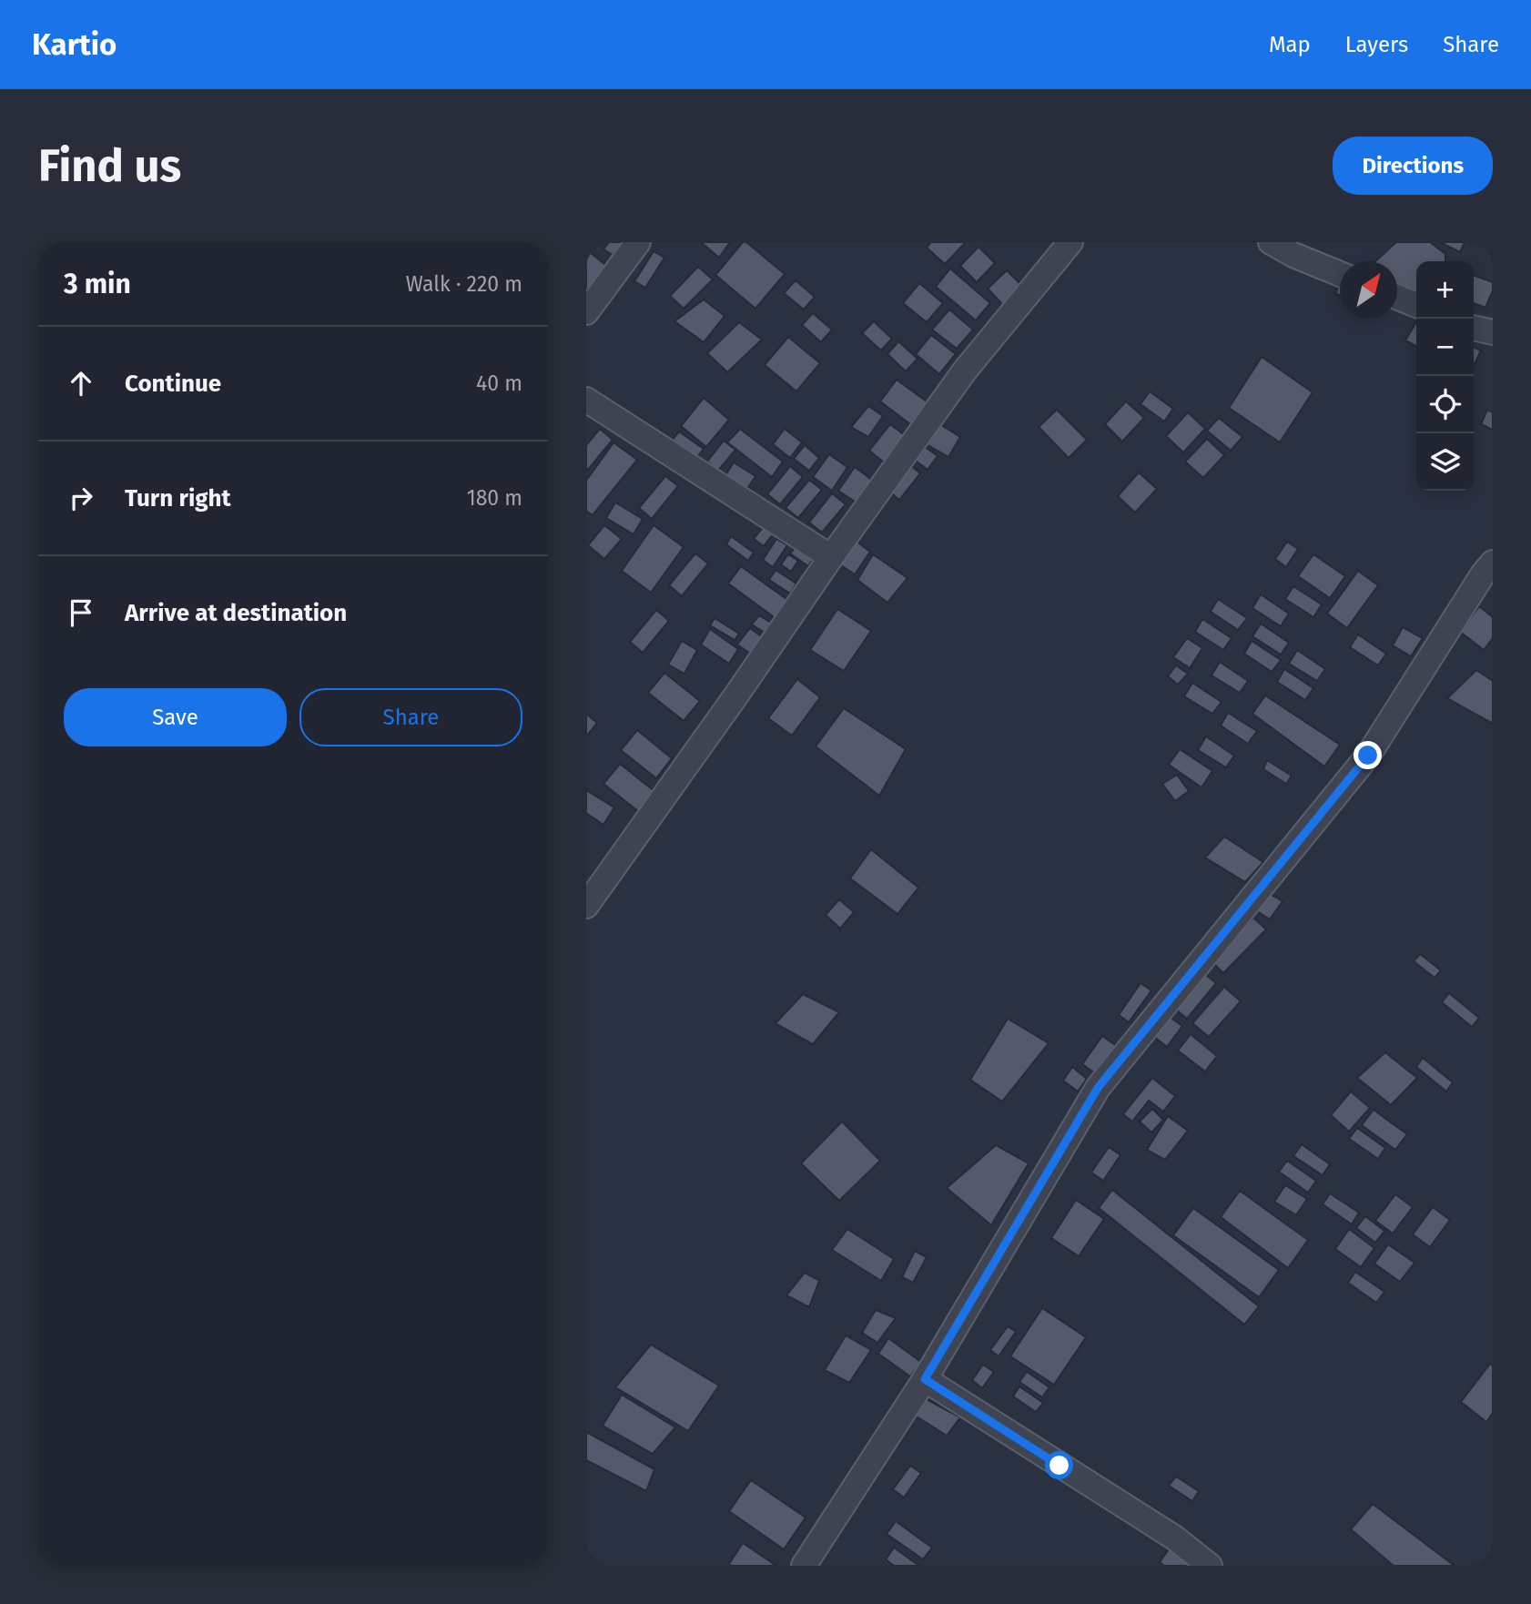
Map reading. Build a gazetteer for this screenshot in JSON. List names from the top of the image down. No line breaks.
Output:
{"north":"top right","page":{"header":"Kartio","nav":["Map","Layers","Share"],"buttons":["Directions",["Save","Share"]],"title":"Find us","heading":["3 min","Walk · 220 m"],"map_buttons":["+","−"],"list":[["Continue","40 m"],["Turn right","180 m"],"Arrive at destination"]}}
